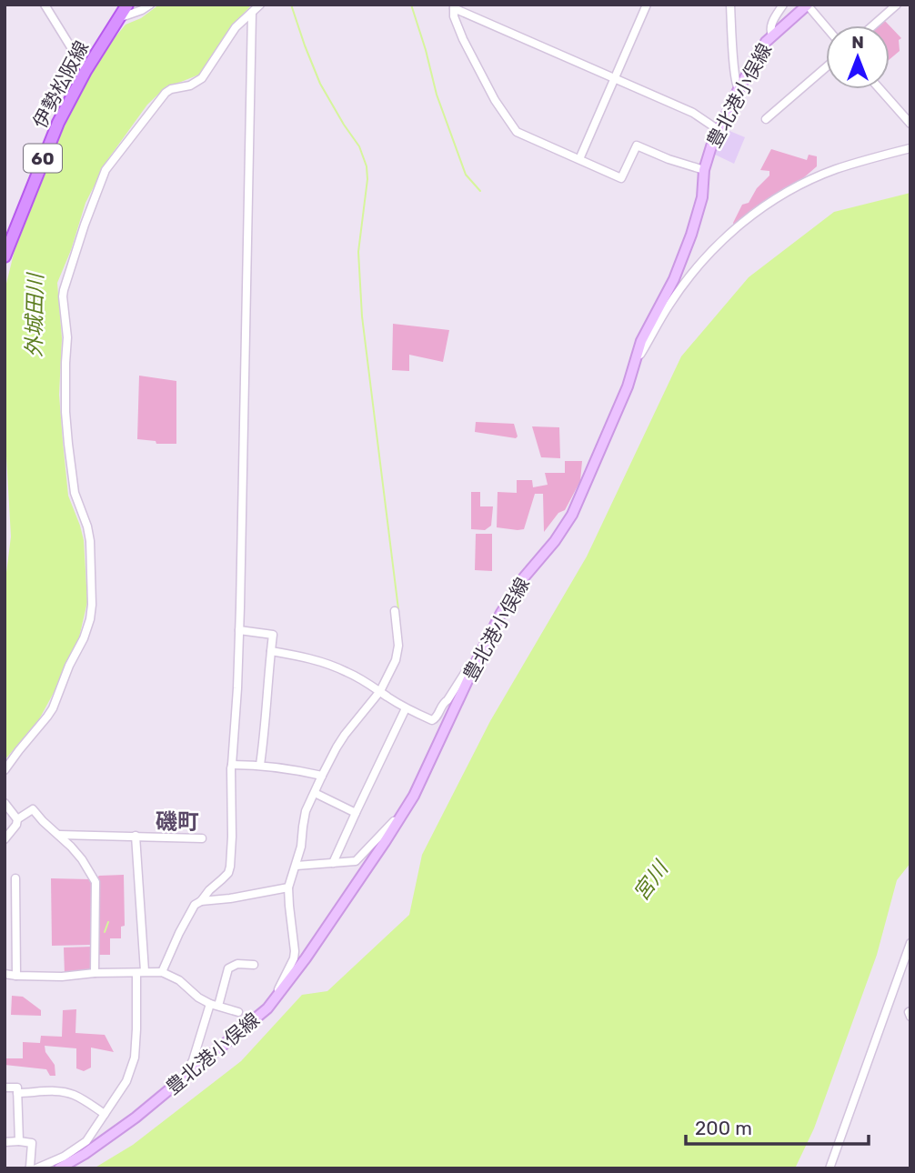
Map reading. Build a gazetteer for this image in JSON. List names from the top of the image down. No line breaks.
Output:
{"streets":{"main road":["伊勢松阪線","豊北港小俣線","60"]},"districts":["磯町"],"water":["外城田川","宮川"],"scale_bar":"200 m","north":"top"}
